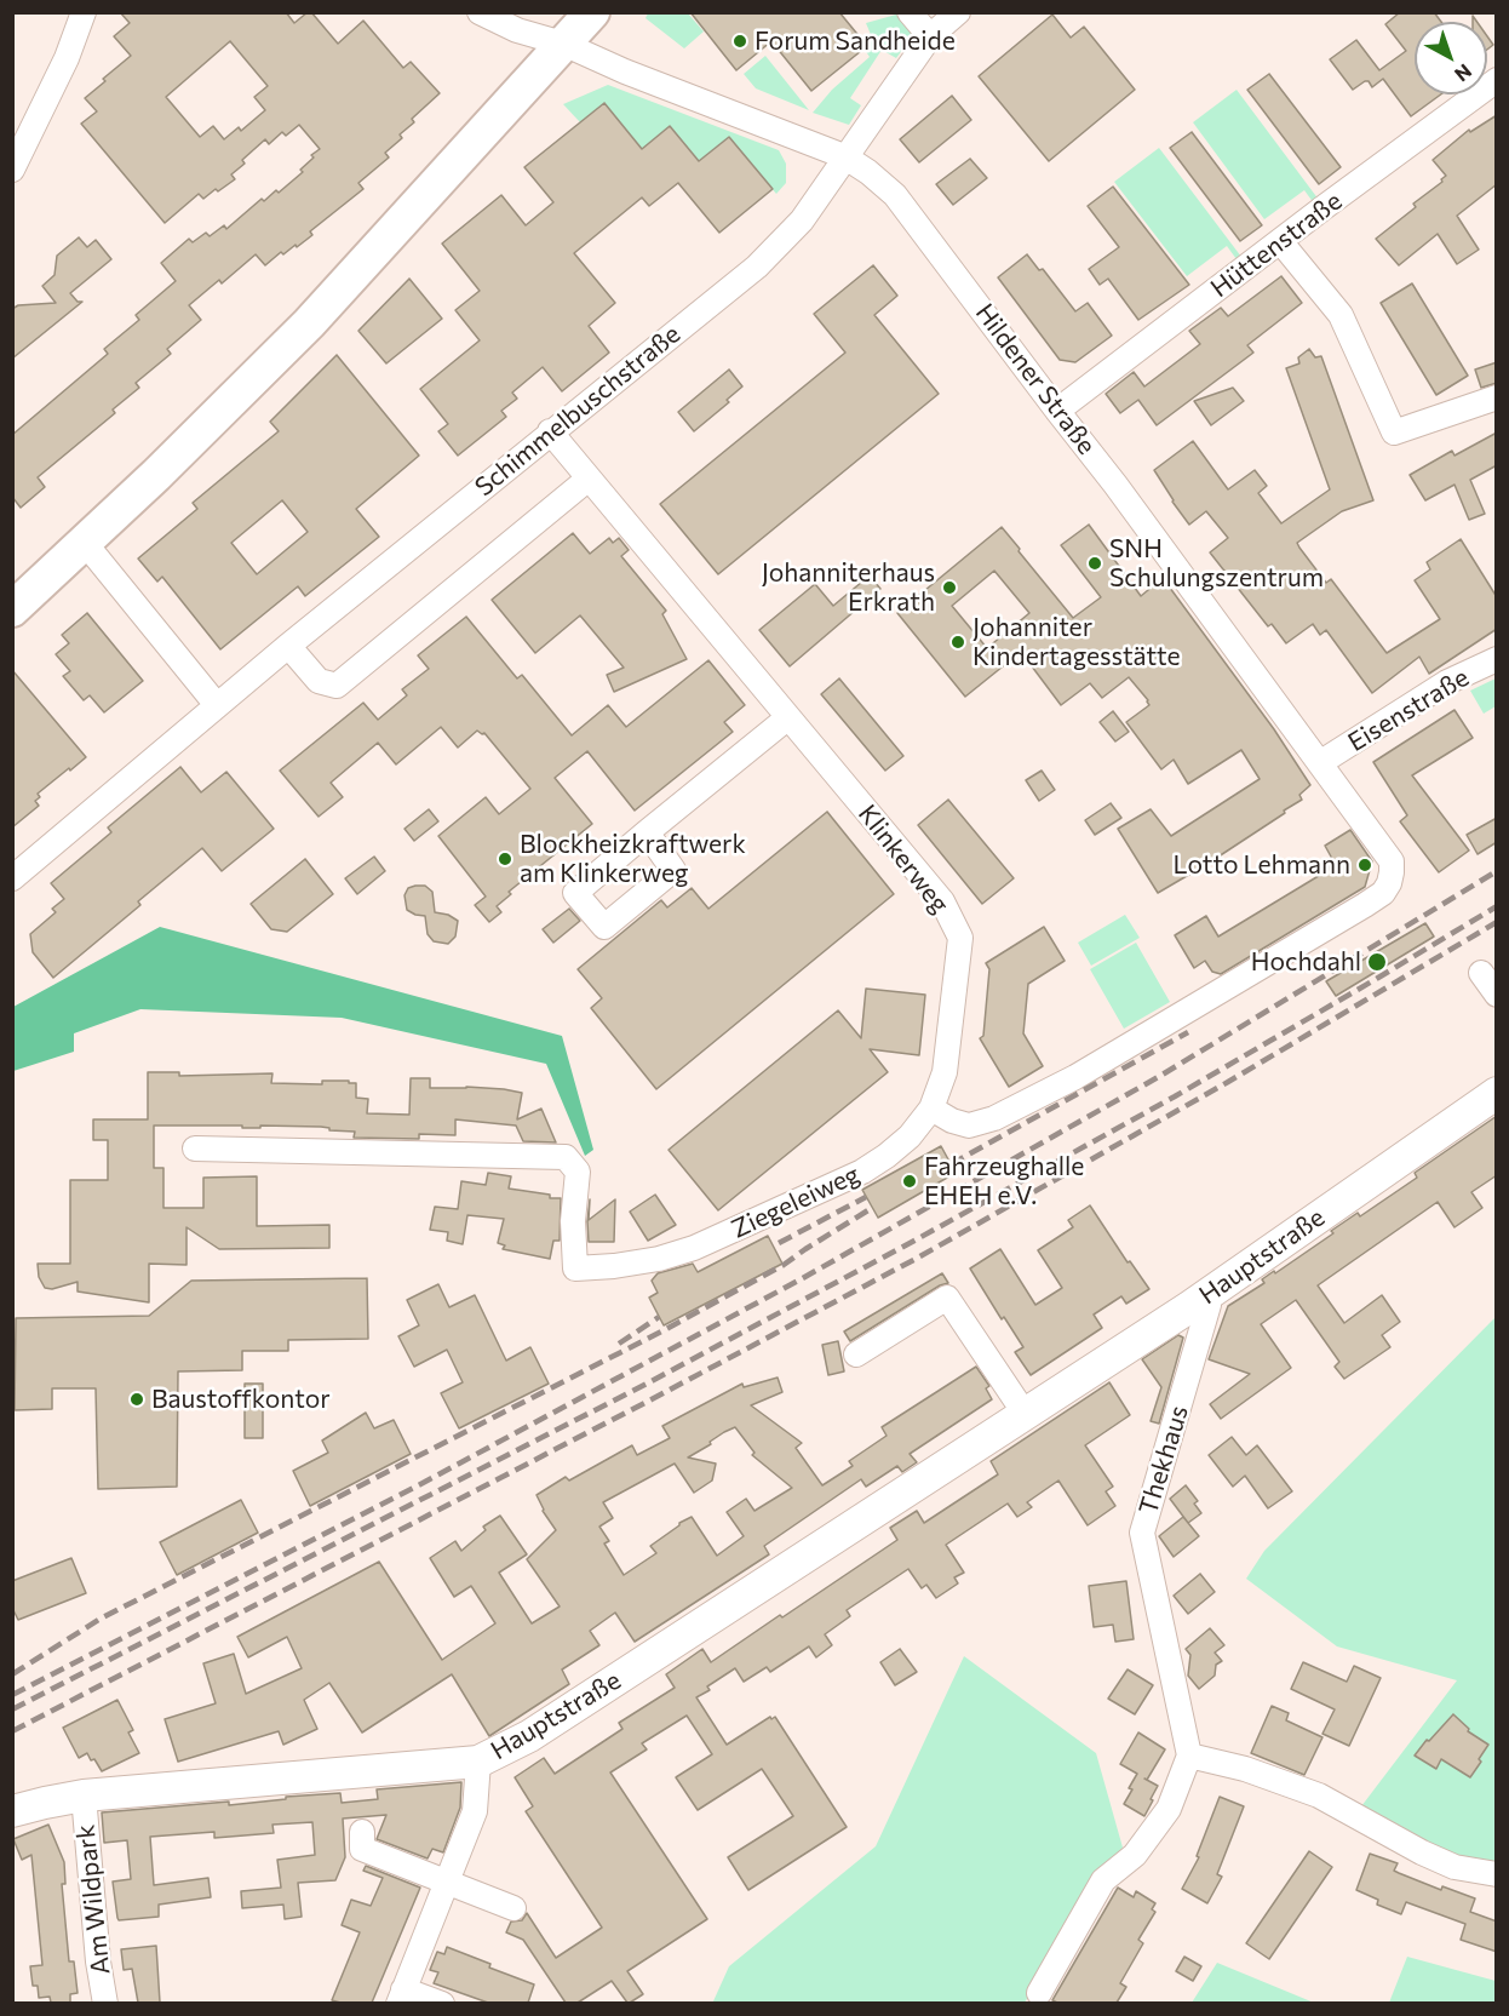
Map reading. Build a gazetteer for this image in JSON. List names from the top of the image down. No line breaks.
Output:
{"streets":{"street":["Hüttenstraße","Hildener Straße","Schimmelbuschstraße","Eisenstraße","Klinkerweg","Ziegeleiweg","Hauptstraße","Thekhaus","Am Wildpark"]},"crossings":[["Hüttenstraße","Hildener Straße"],["Hildener Straße","Schimmelbuschstraße"],["Hildener Straße","Eisenstraße"],["Hildener Straße","Klinkerweg"],["Hildener Straße","Ziegeleiweg"],["Schimmelbuschstraße","Klinkerweg"],["Klinkerweg","Ziegeleiweg"],["Hauptstraße","Thekhaus"],["Hauptstraße","Am Wildpark"]],"places":["Forum Sandheide","SNH Schulungszentrum","Johanniterhaus Erkrath","Johanniter Kindertagesstätte","Blockheizkraftwerk am Klinkerweg","Lotto Lehmann","Hochdahl","Fahrzeughalle EHEH e.V.","Baustoffkontor"],"north":"bottom right"}
